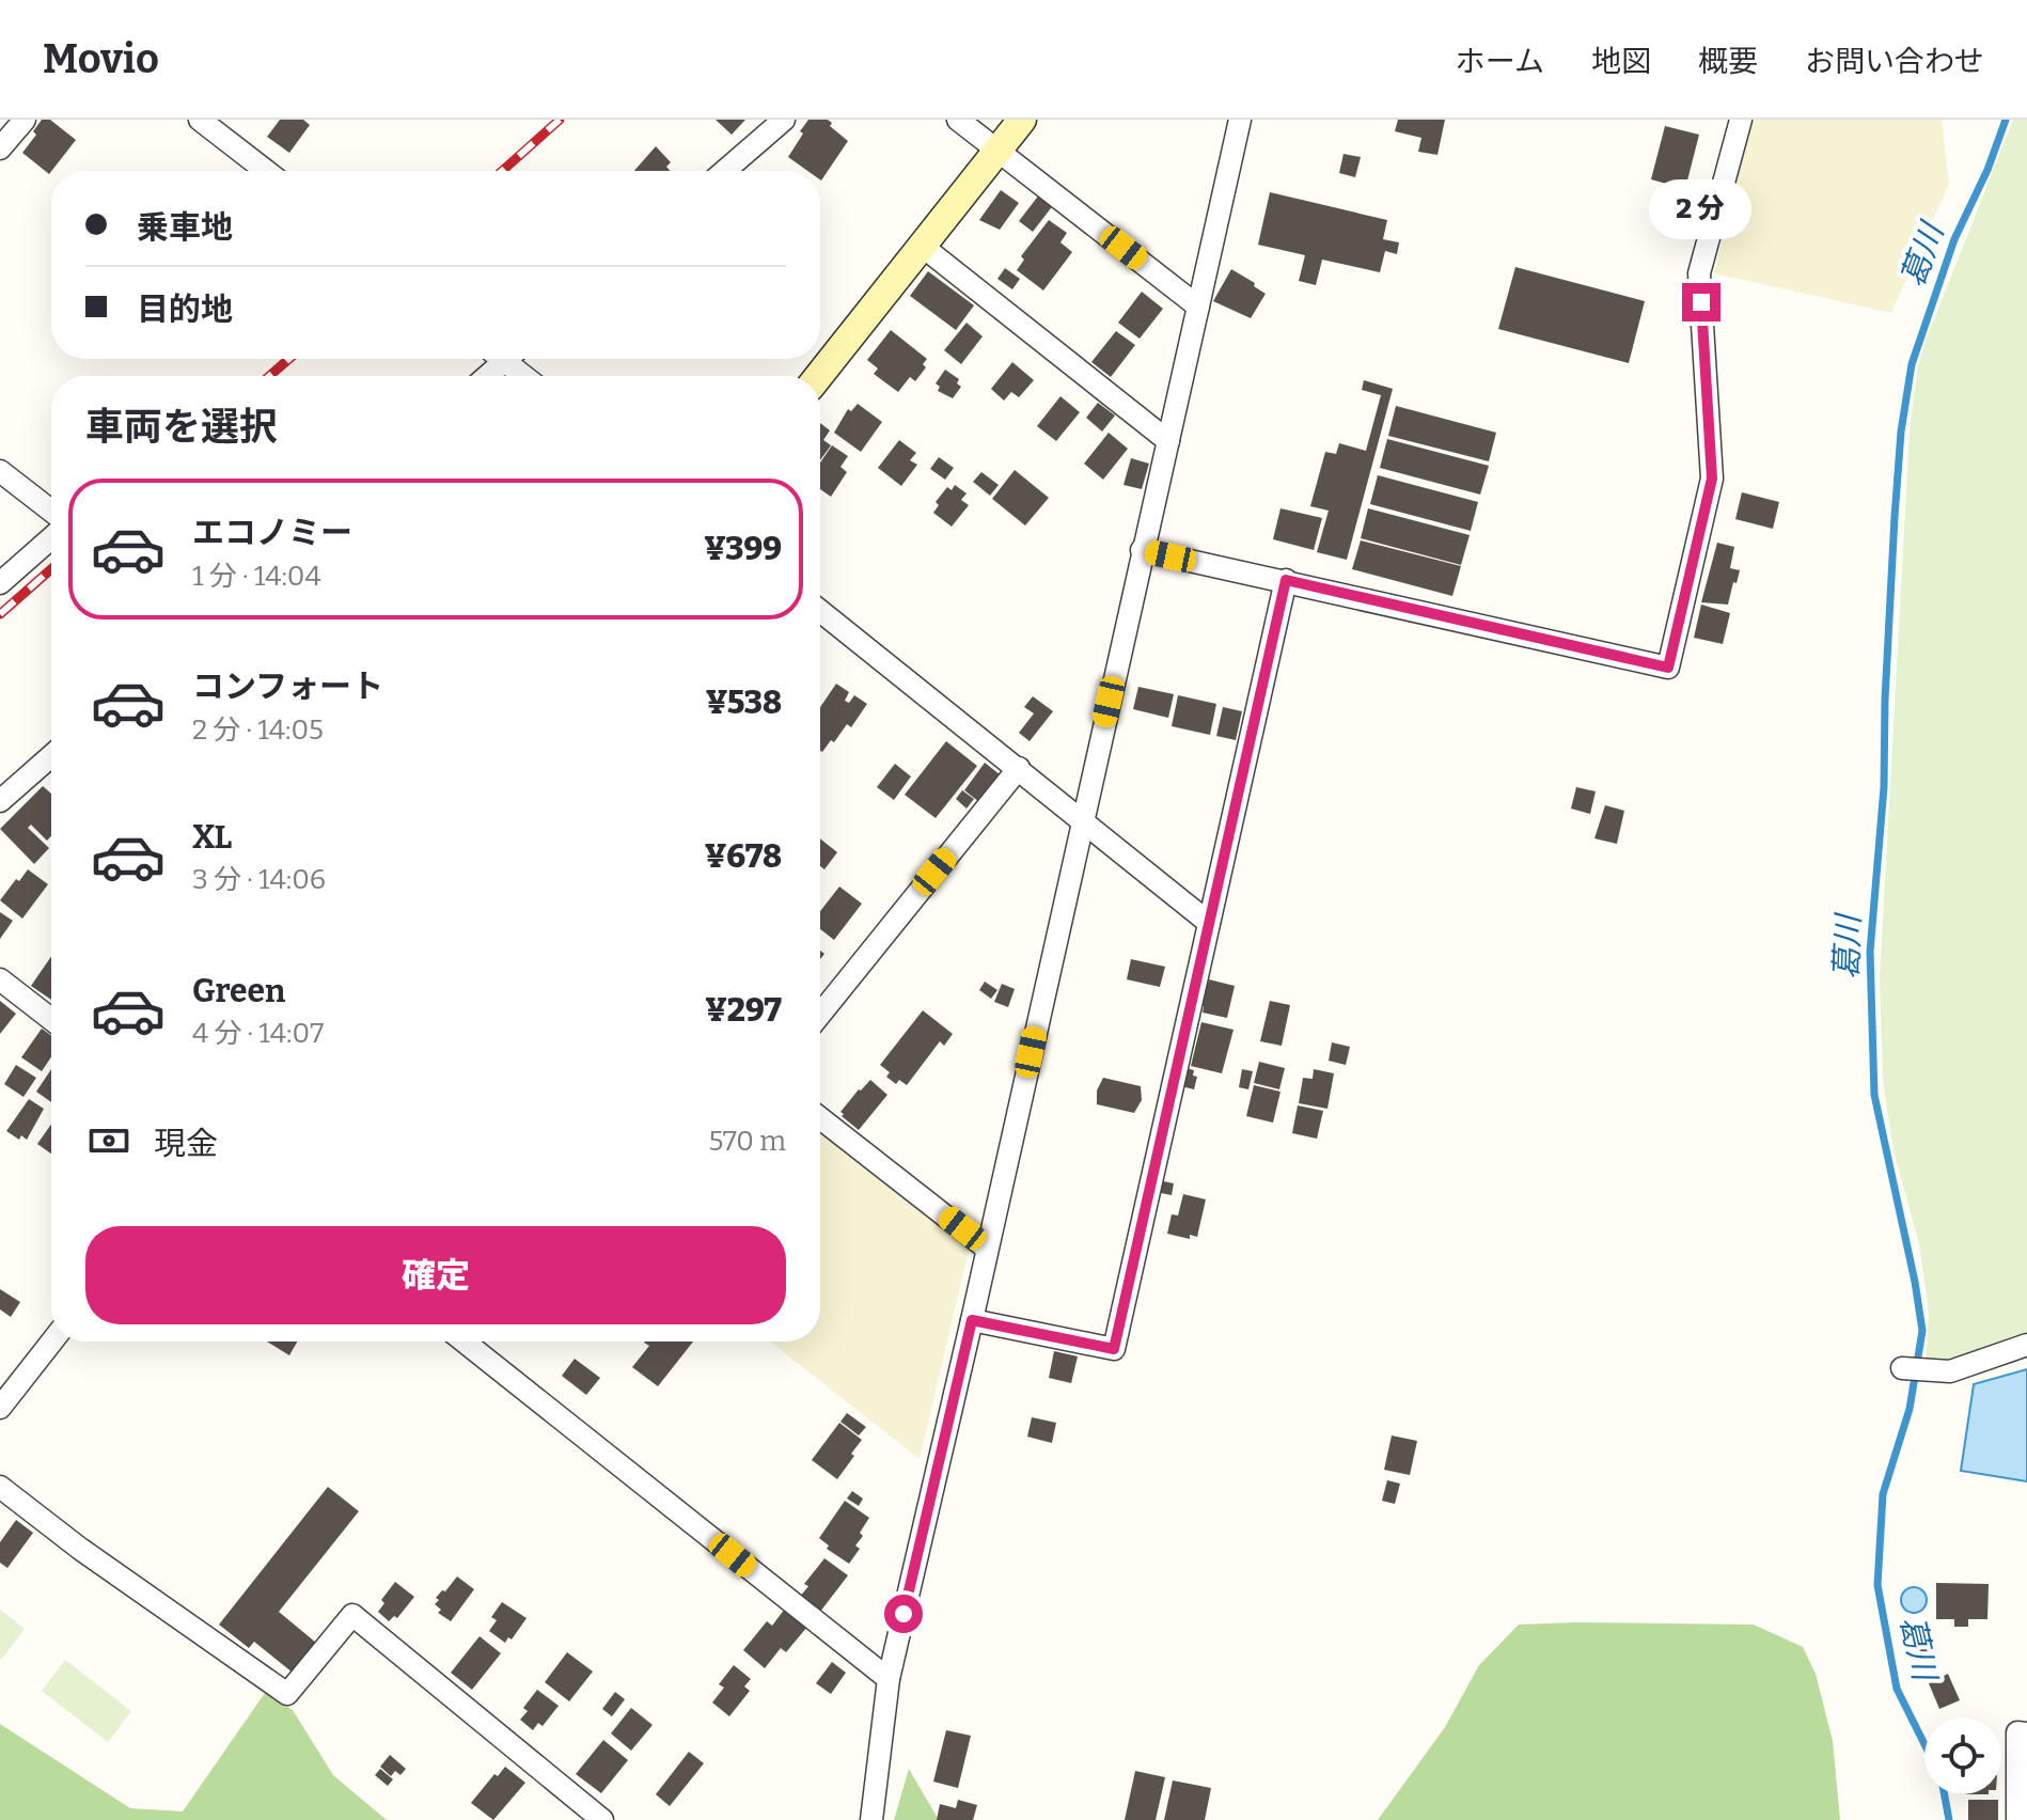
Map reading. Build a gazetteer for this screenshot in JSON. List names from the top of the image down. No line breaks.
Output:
{"water":["葛川"],"page":{"header":"Movio","nav":["ホーム","地図","概要","お問い合わせ"],"banner":["乗車地","目的地"],"bubble":"2 分","heading":"車両を選択","list":[{"name":"エコノミー","note":"1 分 · 14:04","value":"¥399"},{"name":"コンフォート","note":"2 分 · 14:05","value":"¥538"},{"name":"XL","note":"3 分 · 14:06","value":"¥678"},{"name":"Green","note":"4 分 · 14:07","value":"¥297"}],"pay":["現金","570 m"],"buttons":"確定"}}
